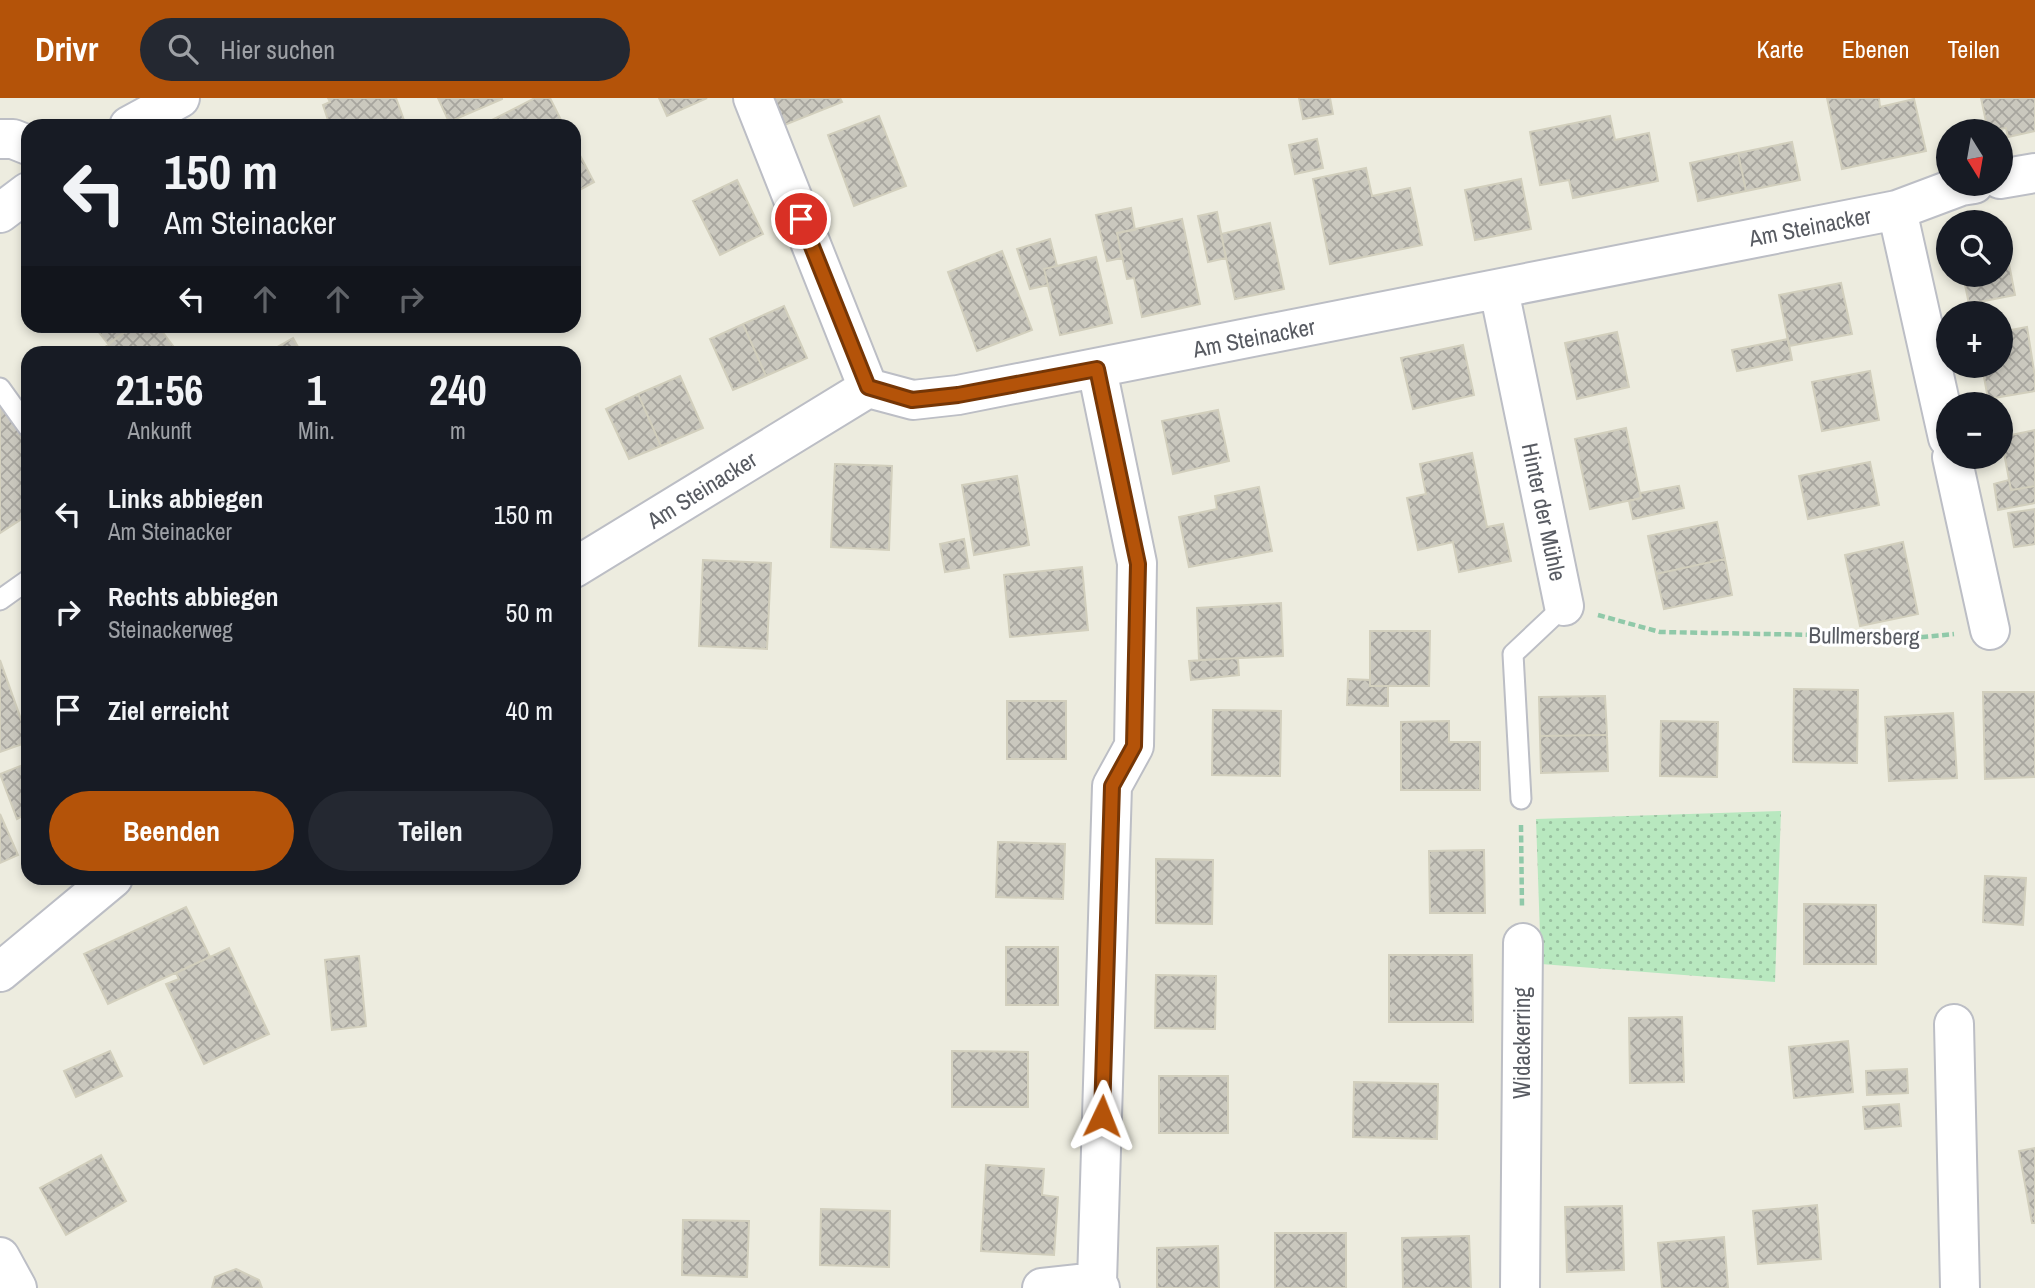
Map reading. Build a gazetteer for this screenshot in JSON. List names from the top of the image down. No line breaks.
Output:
{"streets":{"street":["Am Steinacker","Hinter der Mühle","Widackerring"],"path":["Bullmersberg"]},"crossings":[["Am Steinacker","Hinter der Mühle"],["Hinter der Mühle","Bullmersberg"]],"north":"bottom","page":{"header":"Drivr","search":"Hier suchen","nav":["Karte","Ebenen","Teilen"],"map_buttons":["+","−"],"turn":["150 m","Am Steinacker"],"eta":["21:56","Ankunft","1","Min.","240","m"],"list":[{"name":"Links abbiegen","note":"Am Steinacker","value":"150 m"},{"name":"Rechts abbiegen","note":"Steinackerweg","value":"50 m"},{"name":"Ziel erreicht","value":"40 m"}],"buttons":["Beenden","Teilen"]}}
